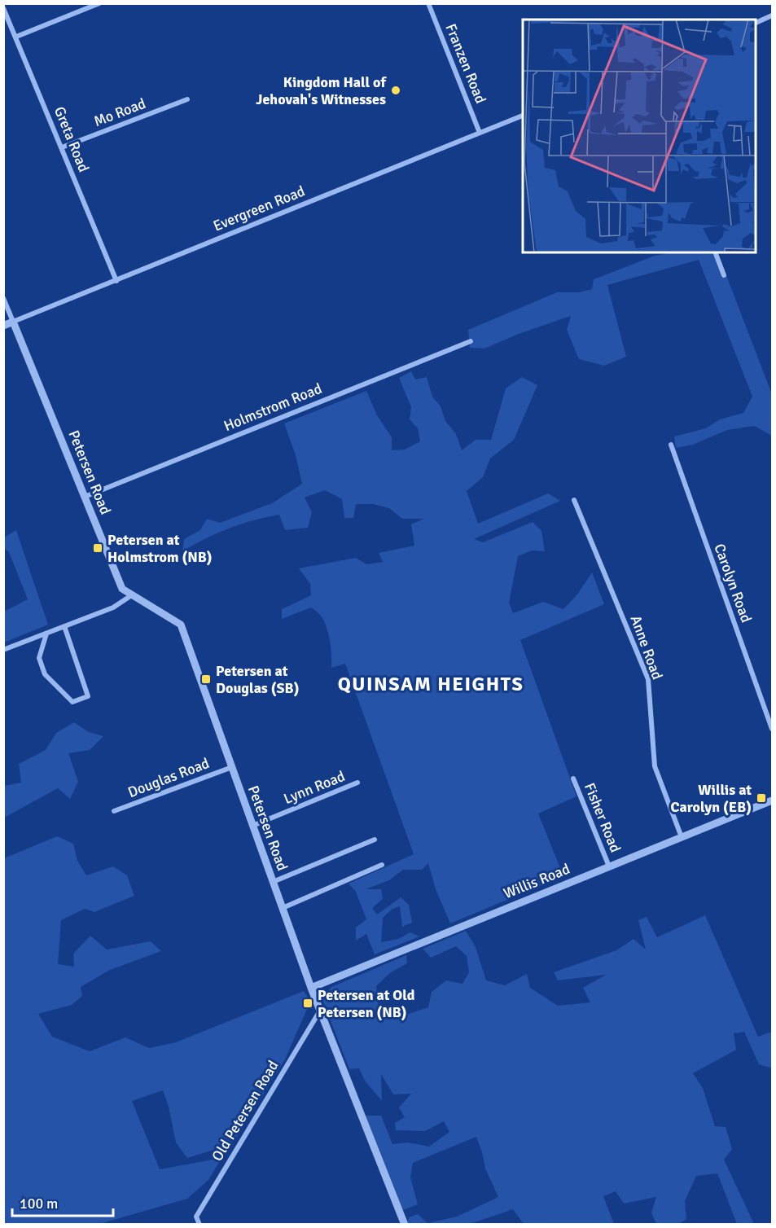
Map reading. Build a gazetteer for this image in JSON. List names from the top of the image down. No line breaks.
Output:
{"streets":{"street":["Franzen Road","Mo Road","Greta Road","Evergreen Road","Holmstrom Road","Petersen Road","Carolyn Road","Anne Road","Douglas Road","Lynn Road","Fisher Road","Willis Road","Old Petersen Road"]},"crossings":[["Franzen Road","Evergreen Road"],["Mo Road","Greta Road"],["Greta Road","Evergreen Road"],["Evergreen Road","Petersen Road"],["Holmstrom Road","Petersen Road"],["Petersen Road","Douglas Road"],["Petersen Road","Lynn Road"],["Petersen Road","Willis Road"],["Petersen Road","Old Petersen Road"],["Anne Road","Willis Road"],["Fisher Road","Willis Road"]],"districts":["QUINSAM HEIGHTS"],"places":{"other":["Kingdom Hall of Jehovah's Witnesses"],"transit":["Petersen at Holmstrom (NB)","Petersen at Douglas (SB)","Willis at Carolyn (EB)","Petersen at Old Petersen (NB)"]},"scale_bar":"100 m"}
